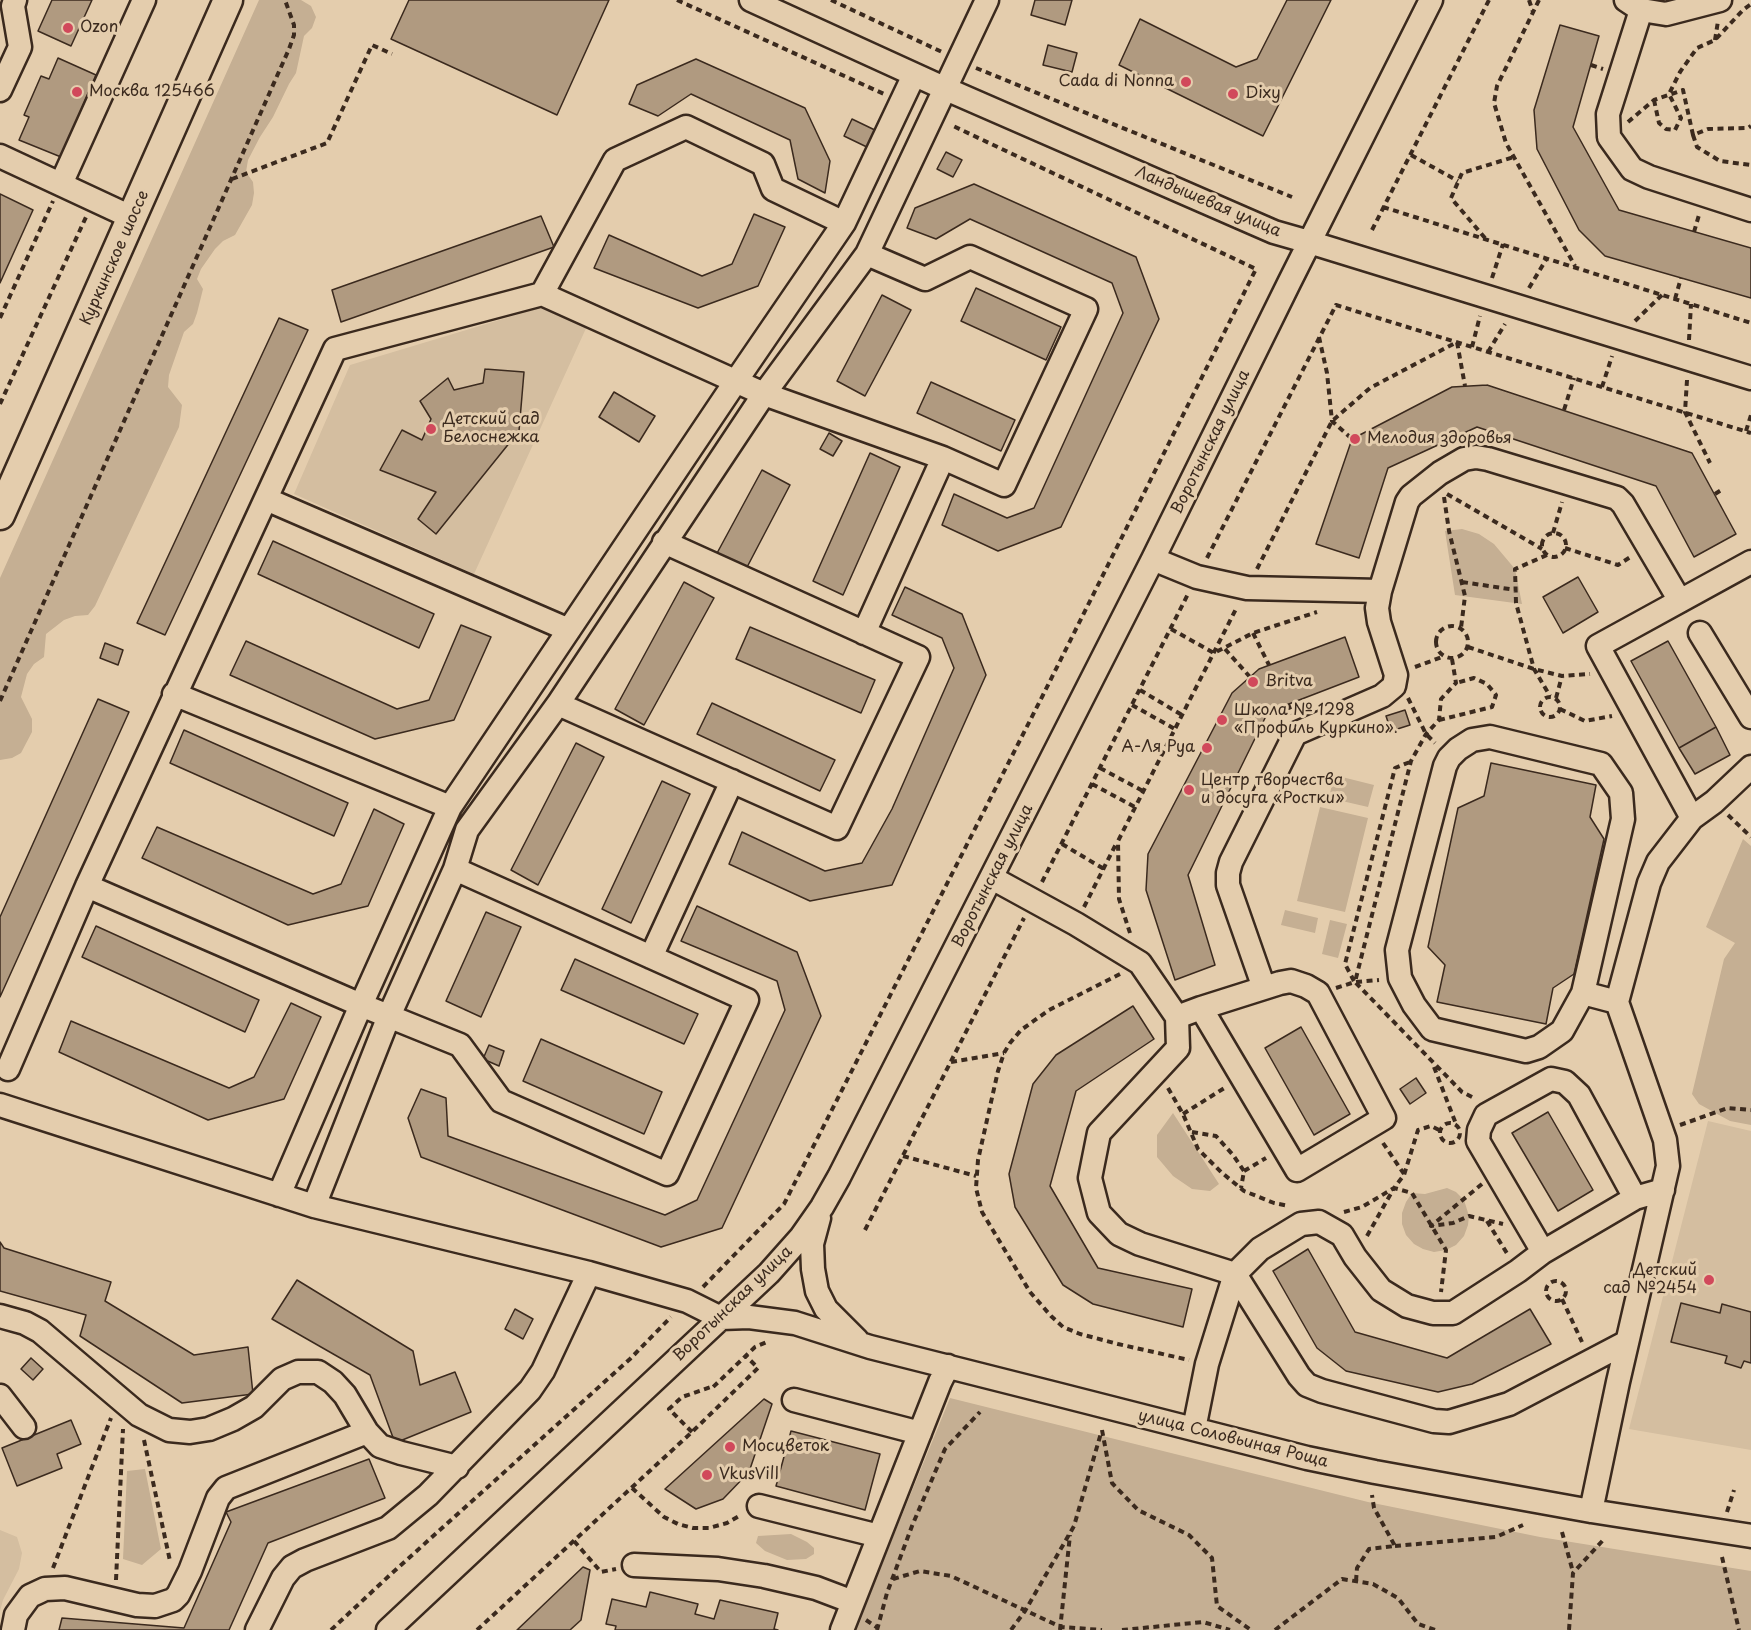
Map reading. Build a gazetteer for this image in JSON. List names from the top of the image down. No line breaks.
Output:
{"streets":{"main road":["Куркинское шоссе"],"street":["Ландышевая улица","Воротынская улица","улица Соловьиная Роща"]},"crossings":[["Ландышевая улица","Воротынская улица"],["Воротынская улица","улица Соловьиная Роща"]],"places":["Ozon","Cada di Nonna","Москва 125466","Dixy","Детский сад Белоснежка","Мелодия здоровья","Britva","Школа № 1298 «Профиль Куркино».","А-Ля Руа","Центр творчества и досуга «Ростки»","Детский сад №2454","Мосцветок","VkusVill"]}
